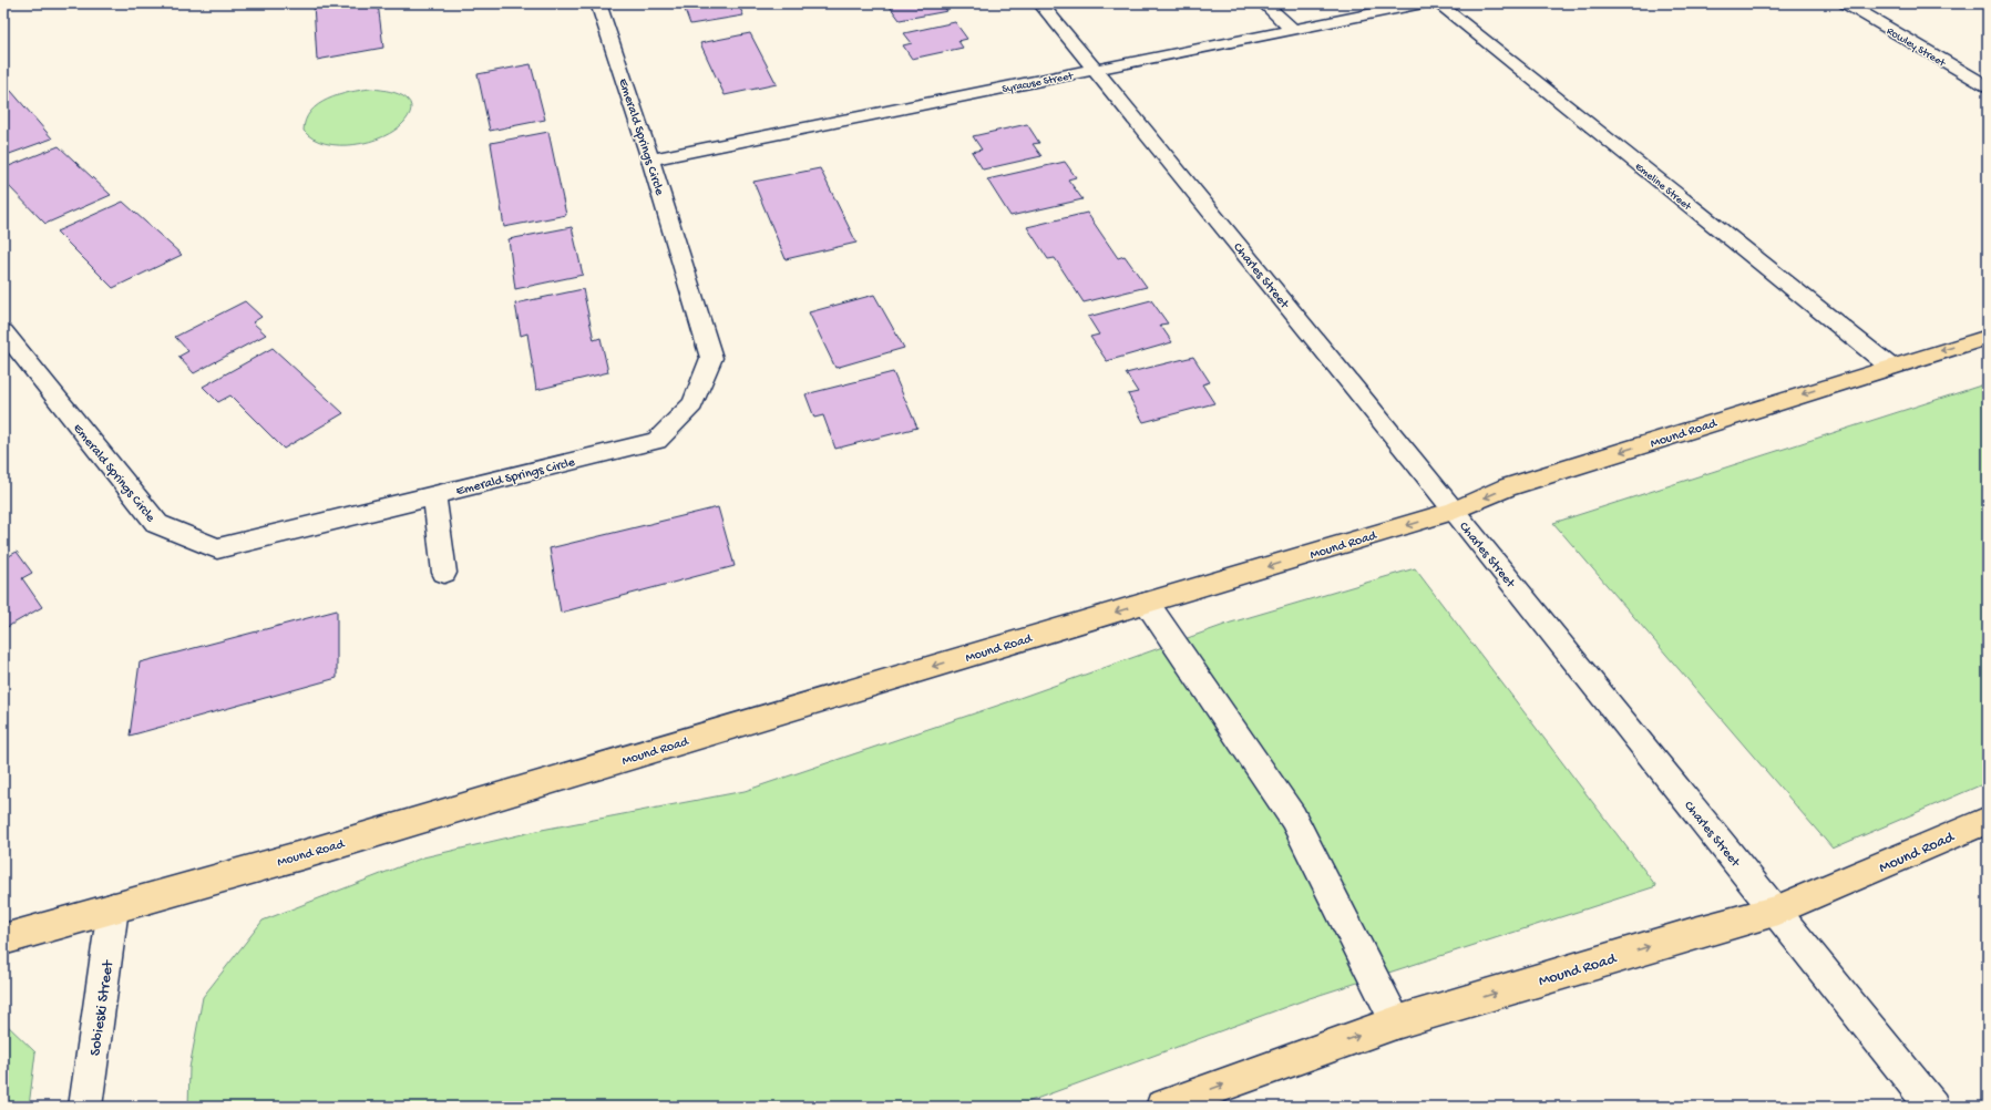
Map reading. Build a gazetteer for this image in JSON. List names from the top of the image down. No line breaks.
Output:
{"streets":{"main road":["Mound Road"],"street":["Rowley Street","Syracuse Street","Emerald Springs Circle","Emeline Street","Charles Street","Sobieski Street"]},"crossings":[["Syracuse Street","Emerald Springs Circle"],["Syracuse Street","Charles Street"],["Emeline Street","Mound Road"],["Charles Street","Mound Road"],["Mound Road","Sobieski Street"]]}
